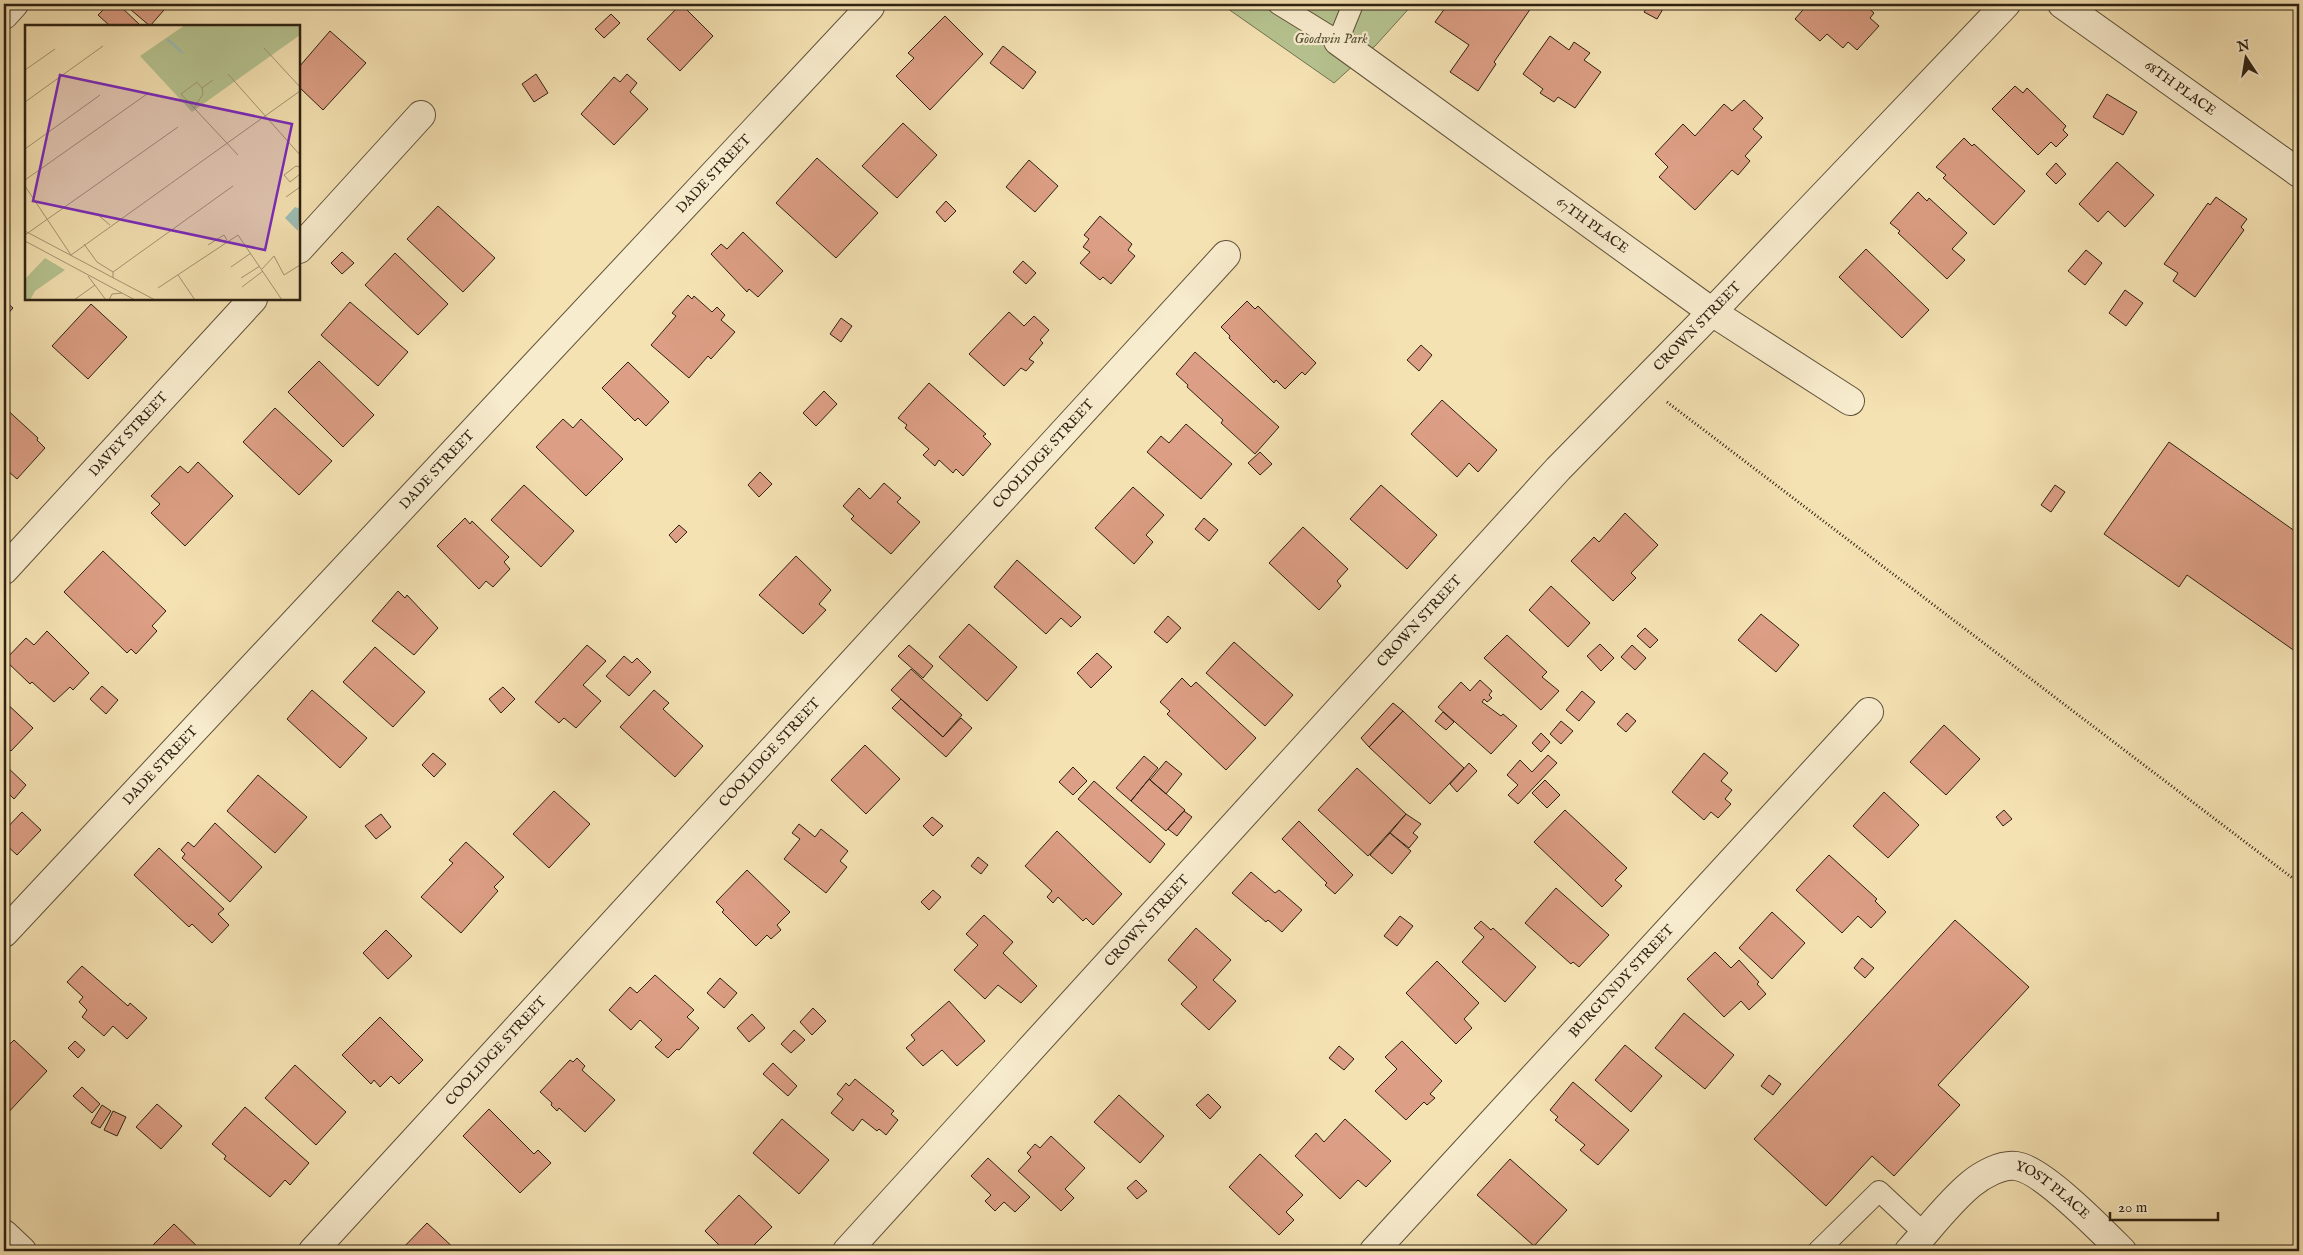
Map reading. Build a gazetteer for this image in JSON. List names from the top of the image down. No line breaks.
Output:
{"streets":{"street":["68TH PLACE","DADE STREET","67TH PLACE","CROWN STREET","DAVEY STREET","COOLIDGE STREET","BURGUNDY STREET","YOST PLACE"]},"crossings":[["67TH PLACE","CROWN STREET"]],"parks":["Goodwin Park"],"scale_bar":"20 m","north":"top"}
